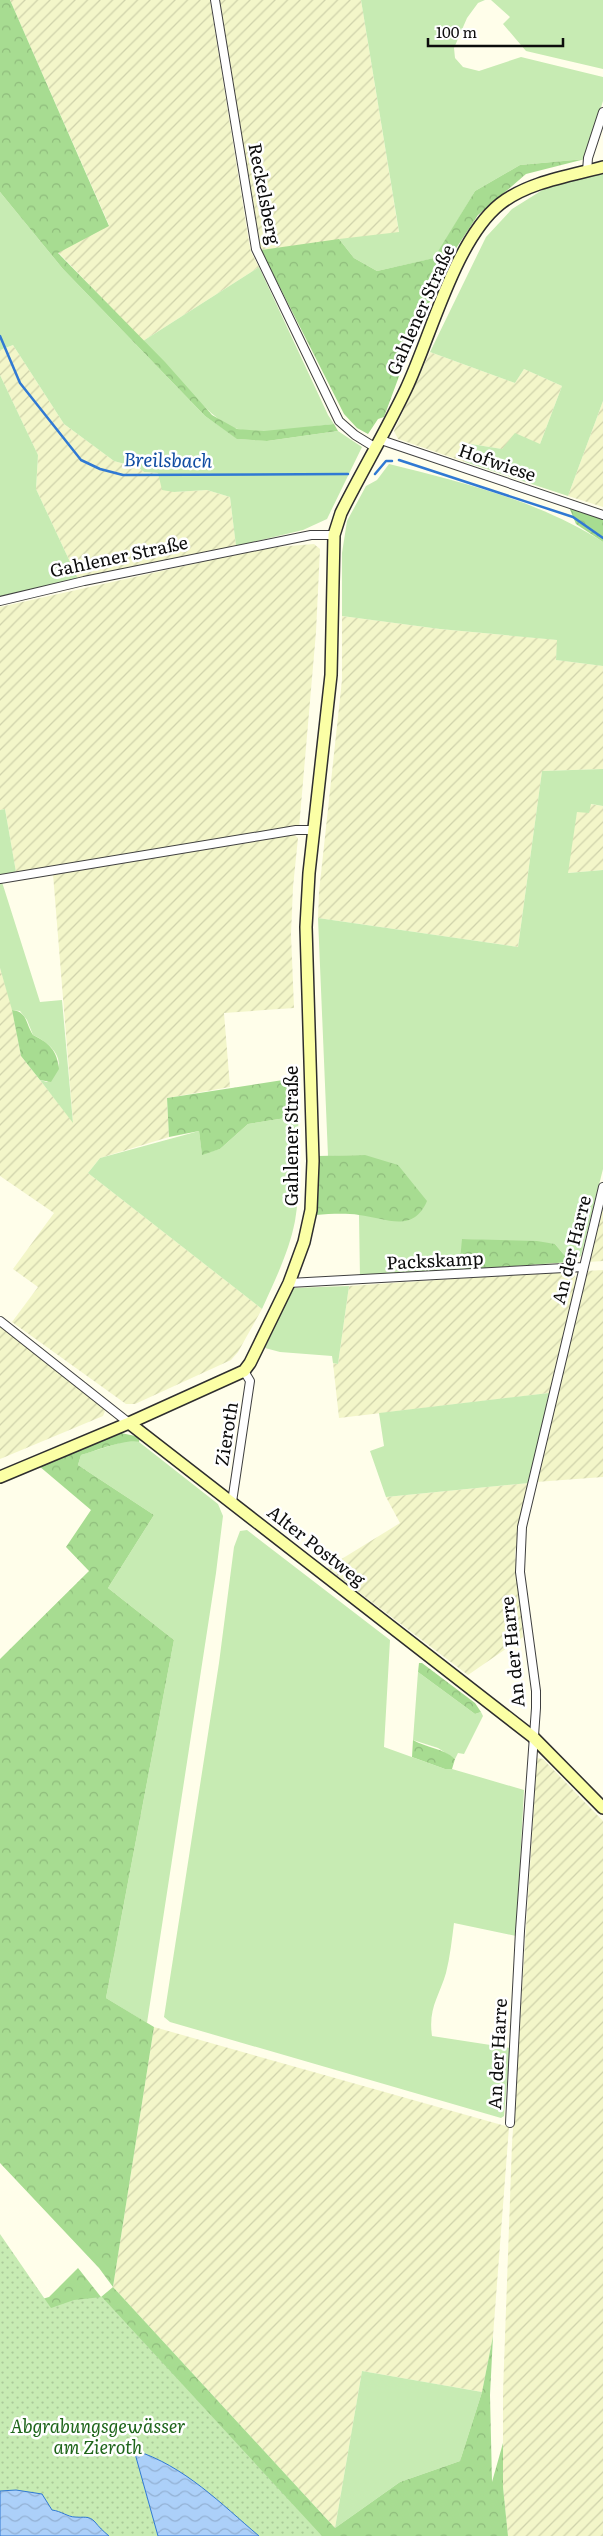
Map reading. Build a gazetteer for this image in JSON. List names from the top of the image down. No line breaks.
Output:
{"streets":{"street":["Reckelsberg","Gahlener Straße","Hofwiese","An der Harre","Packskamp","Zieroth","Alter Postweg"]},"crossings":[["Reckelsberg","Gahlener Straße"],["Reckelsberg","Hofwiese"],["Gahlener Straße","Hofwiese"],["Gahlener Straße","Packskamp"],["Gahlener Straße","Zieroth"],["An der Harre","Packskamp"],["An der Harre","Alter Postweg"],["Zieroth","Alter Postweg"]],"water":["Breilsbach"],"parks":["Abgrabungsgewässer am Zieroth"],"scale_bar":"100 m"}
